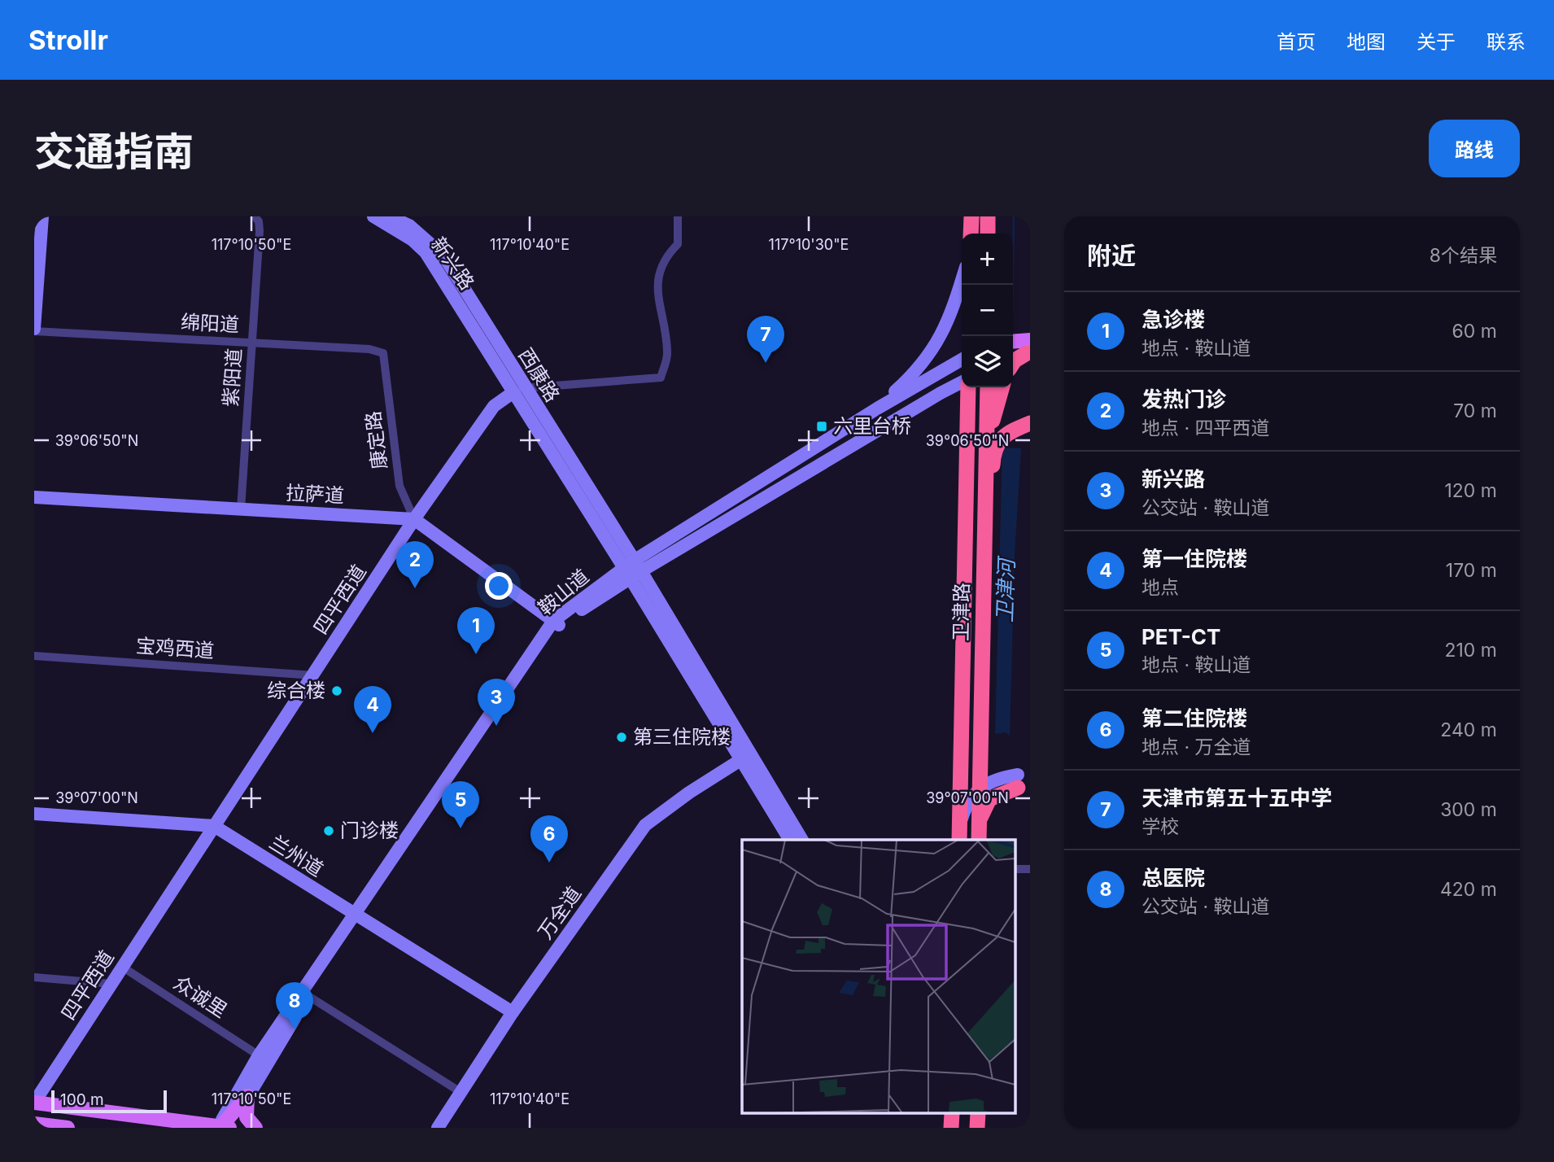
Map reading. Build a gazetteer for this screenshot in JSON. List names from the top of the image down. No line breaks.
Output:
{"streets":{"highway":["卫津路"],"main road":["新兴路","西康路","拉萨道","鞍山道","四平西道","兰州道","万全道"],"street":["绵阳道","紫阳道","康定路","宝鸡西道","众诚里"]},"crossings":[["新兴路","西康路"],["新兴路","鞍山道"],["新兴路","四平西道"],["新兴路","万全道"],["绵阳道","紫阳道"],["绵阳道","康定路"],["西康路","四平西道"],["紫阳道","拉萨道"],["康定路","拉萨道"],["康定路","四平西道"],["拉萨道","四平西道"],["鞍山道","兰州道"],["鞍山道","众诚里"],["四平西道","宝鸡西道"],["四平西道","兰州道"],["四平西道","众诚里"],["兰州道","万全道"]],"water":["卫津河"],"places":{"transit":["六里台桥"],"other":["综合楼","第三住院楼","门诊楼"]},"scale_bar":"100 m","page":{"header":"Strollr","nav":["首页","地图","关于","联系"],"title":"交通指南","buttons":"路线","heading":["附近","8个结果"],"map_buttons":["+","−"],"list":[{"mark":"1","name":"急诊楼","note":"地点 · 鞍山道","value":"60 m"},{"mark":"2","name":"发热门诊","note":"地点 · 四平西道","value":"70 m"},{"mark":"3","name":"新兴路","note":"公交站 · 鞍山道","value":"120 m"},{"mark":"4","name":"第一住院楼","note":"地点","value":"170 m"},{"mark":"5","name":"PET-CT","note":"地点 · 鞍山道","value":"210 m"},{"mark":"6","name":"第二住院楼","note":"地点 · 万全道","value":"240 m"},{"mark":"7","name":"天津市第五十五中学","note":"学校","value":"300 m"},{"mark":"8","name":"总医院","note":"公交站 · 鞍山道","value":"420 m"}],"pins":["7","2","1","3","4","5","6","8"],"scale":"100 m"},"coordinates":["117°10'50\"E","117°10'40\"E","117°10'30\"E","39°06'50\"N","39°07'00\"N"]}
